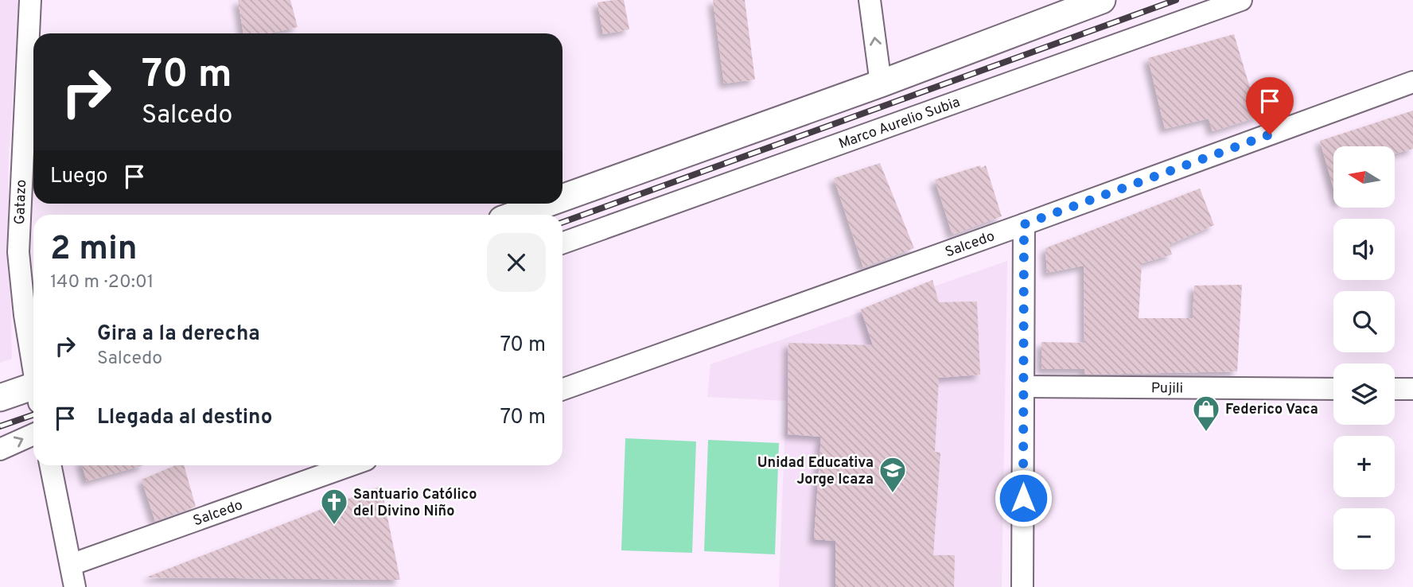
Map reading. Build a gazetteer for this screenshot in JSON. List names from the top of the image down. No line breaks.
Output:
{"streets":{"street":["Marco Aurelio Subia","Gatazo","Salcedo","Pujili"]},"places":{"shop":["Federico Vaca"],"school or university":["Unidad Educativa Jorge Icaza"],"church":["Santuario Católico del Divino Niño"]},"north":"left","page":{"turn":["70 m","Salcedo"],"map_buttons":["+","−"],"then":"Luego","heading":["2 min","140 m · 20:01"],"list":[{"name":"Gira a la derecha","note":"Salcedo","value":"70 m"},{"name":"Llegada al destino","value":"70 m"}]}}
